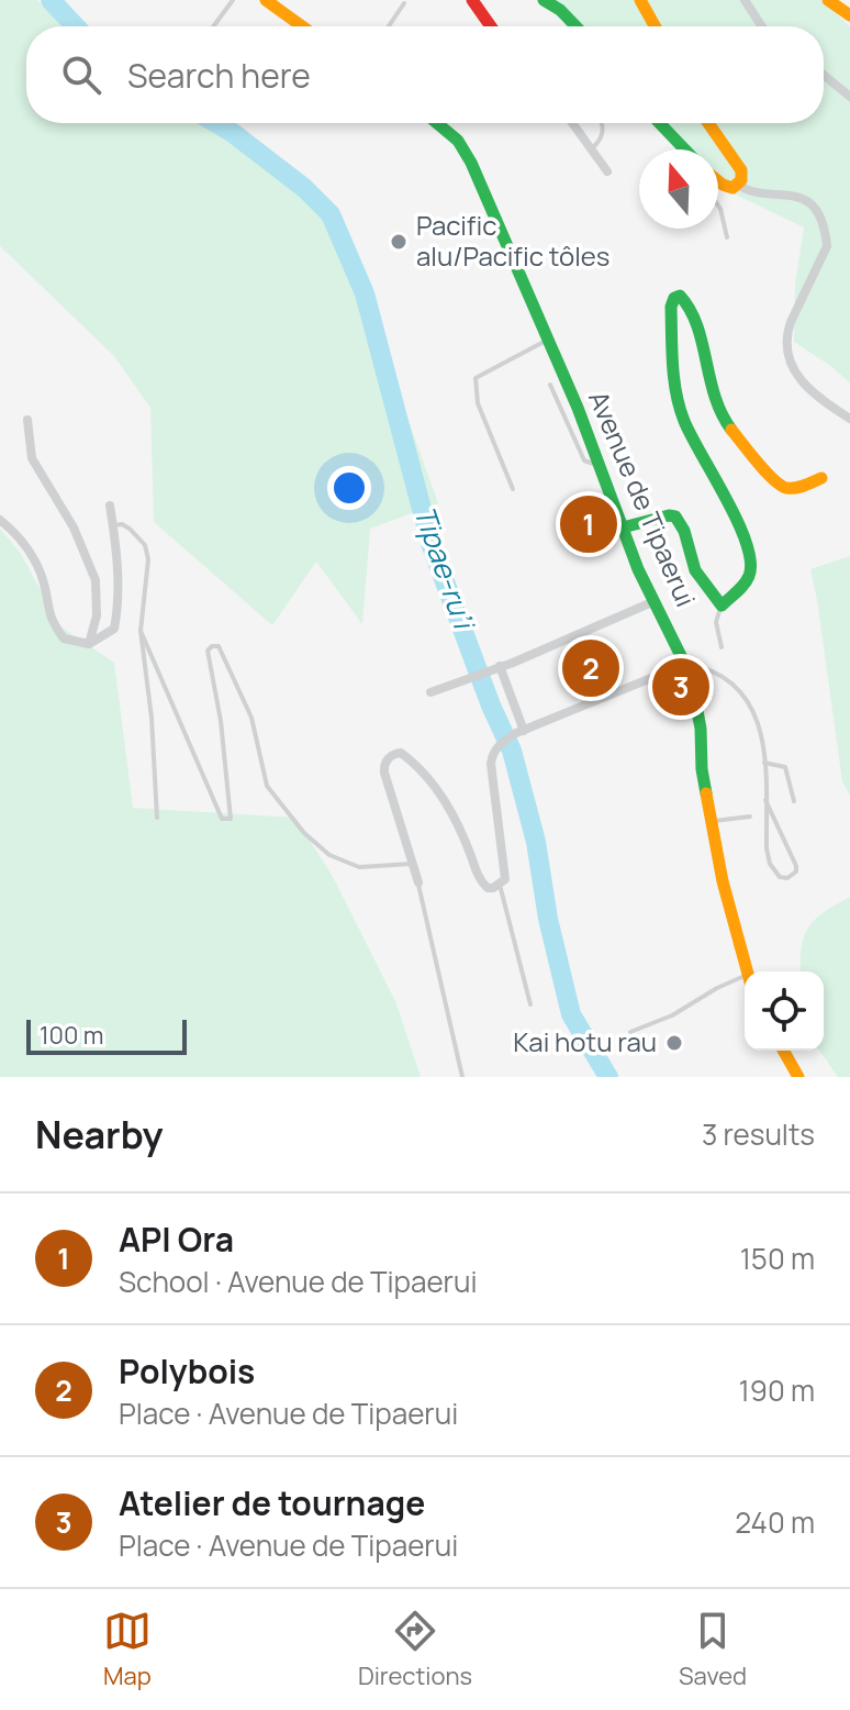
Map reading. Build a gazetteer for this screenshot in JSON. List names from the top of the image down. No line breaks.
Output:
{"streets":{"street":["Avenue de Tipaerui"]},"water":["Tipae-ru’i"],"places":["Pacific alu/Pacific tôles","Kai hotu rau"],"scale_bar":"100 m","north":"top","page":{"search":"Search here","pins":["1","2","3"],"scale":"100 m","heading":["Nearby","3 results"],"list":[{"mark":"1","name":"API Ora","note":"School · Avenue de Tipaerui","value":"150 m"},{"mark":"2","name":"Polybois","note":"Place · Avenue de Tipaerui","value":"190 m"},{"mark":"3","name":"Atelier de tournage","note":"Place · Avenue de Tipaerui","value":"240 m"}],"nav":["Map","Directions","Saved"]}}
